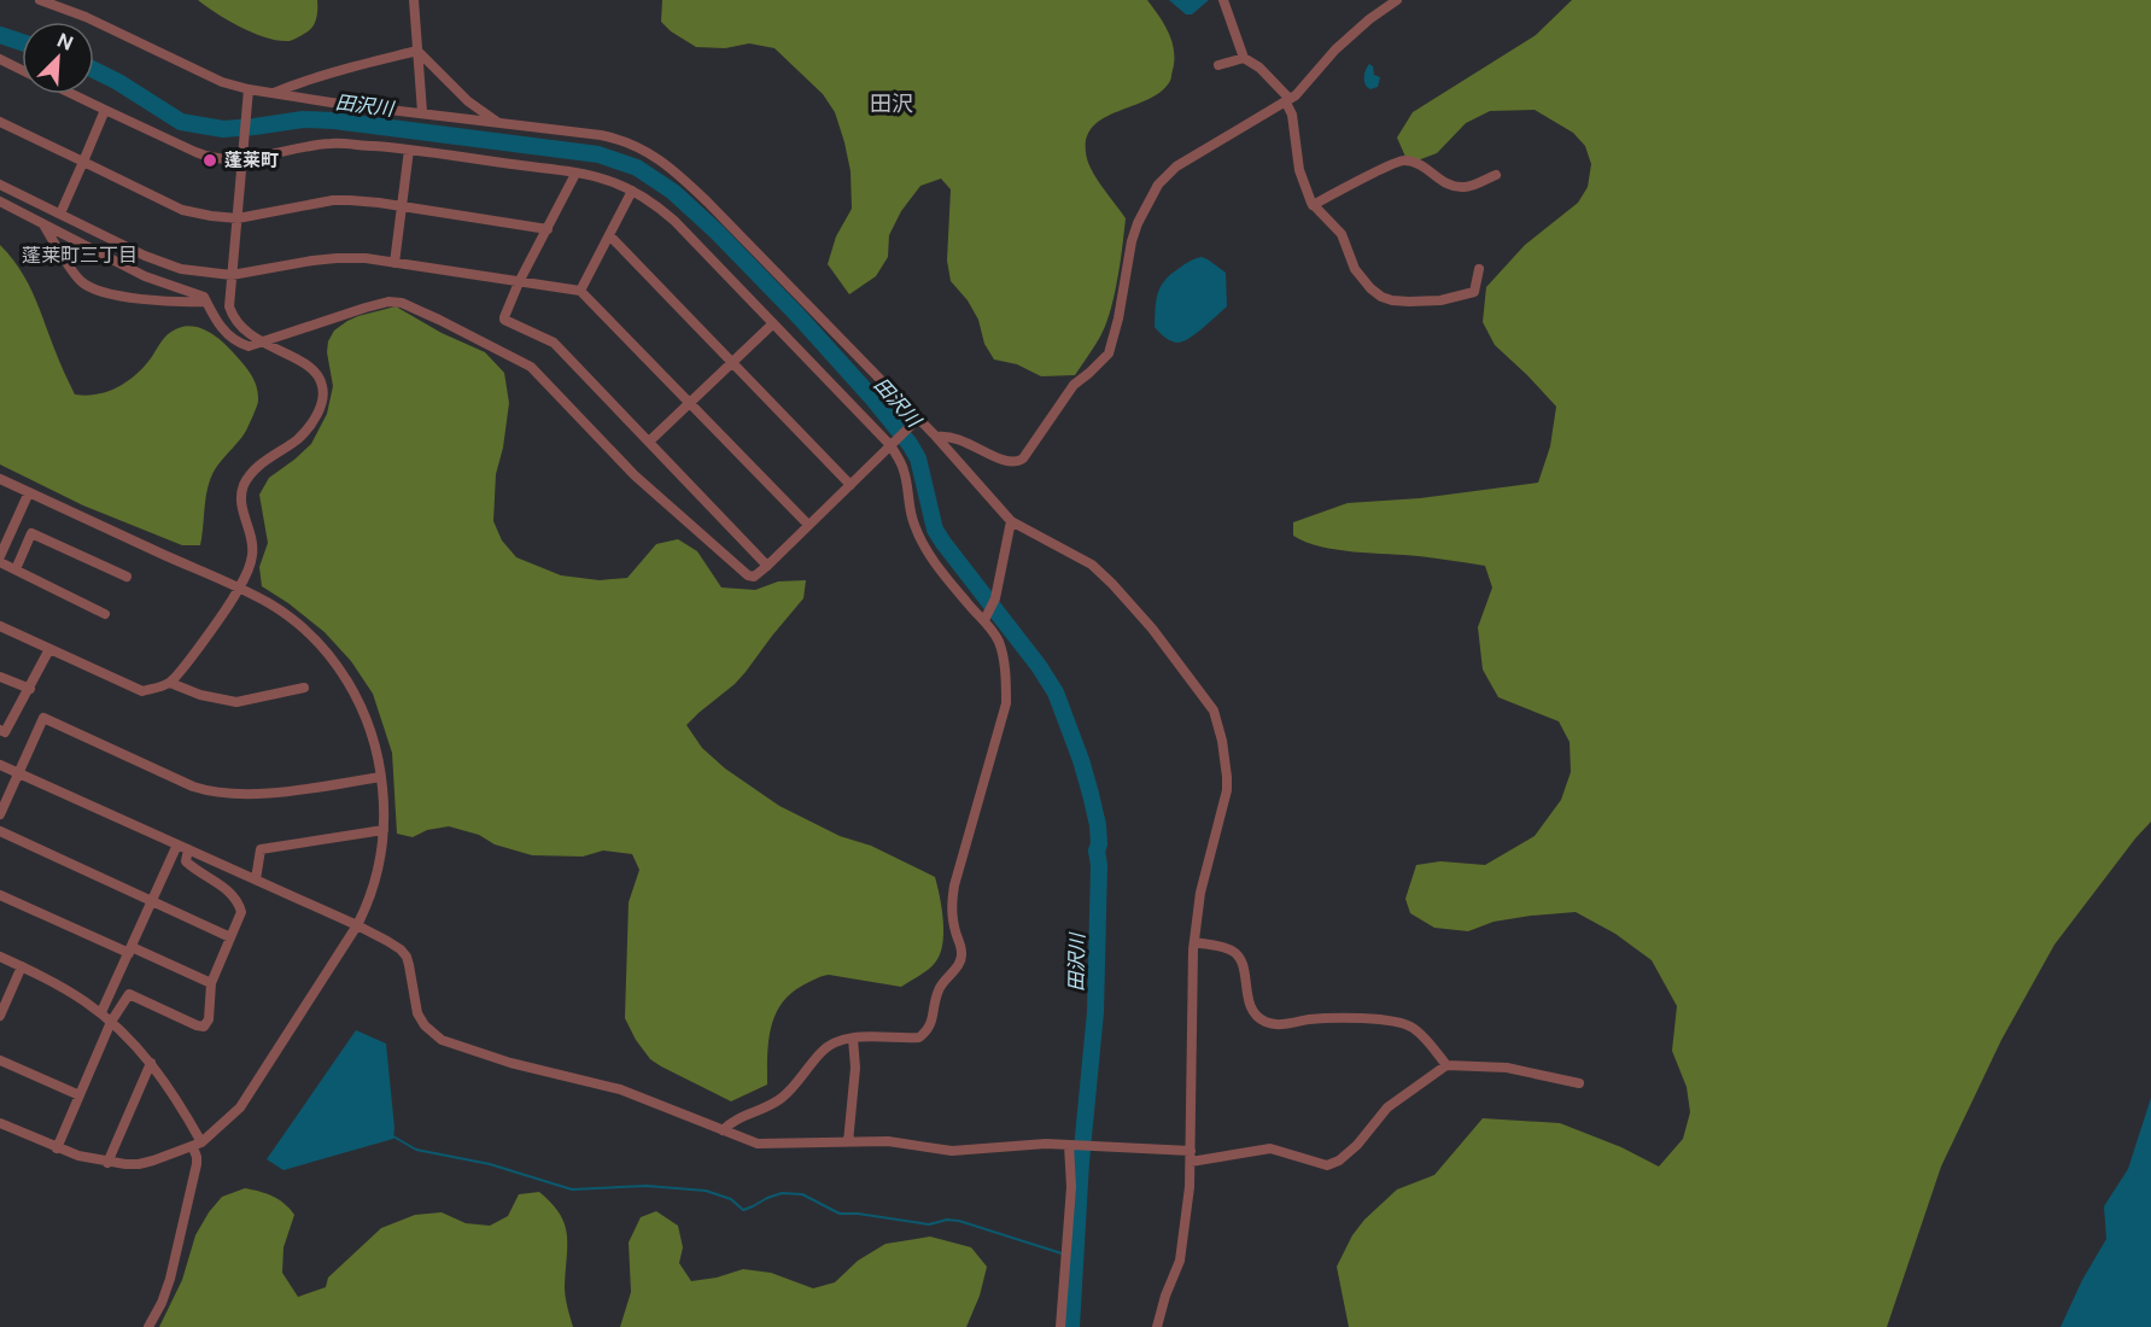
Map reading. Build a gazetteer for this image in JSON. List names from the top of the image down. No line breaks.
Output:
{"districts":["田沢","蓬莱町三丁目"],"water":["田沢川"],"places":["蓬莱町"],"north":"top right"}
